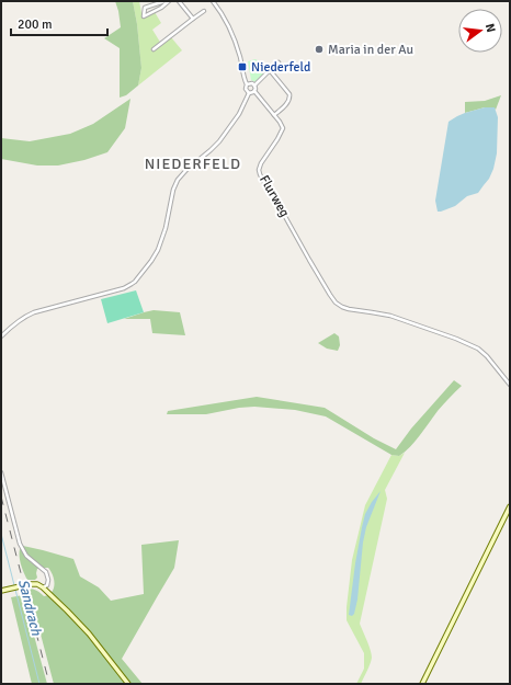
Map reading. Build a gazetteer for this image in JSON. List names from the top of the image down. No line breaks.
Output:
{"streets":{"street":["Flurweg"]},"districts":["NIEDERFELD"],"water":["Sandrach"],"places":{"other":["Maria in der Au"],"transit":["Niederfeld"]},"scale_bar":"200 m","north":"right"}
